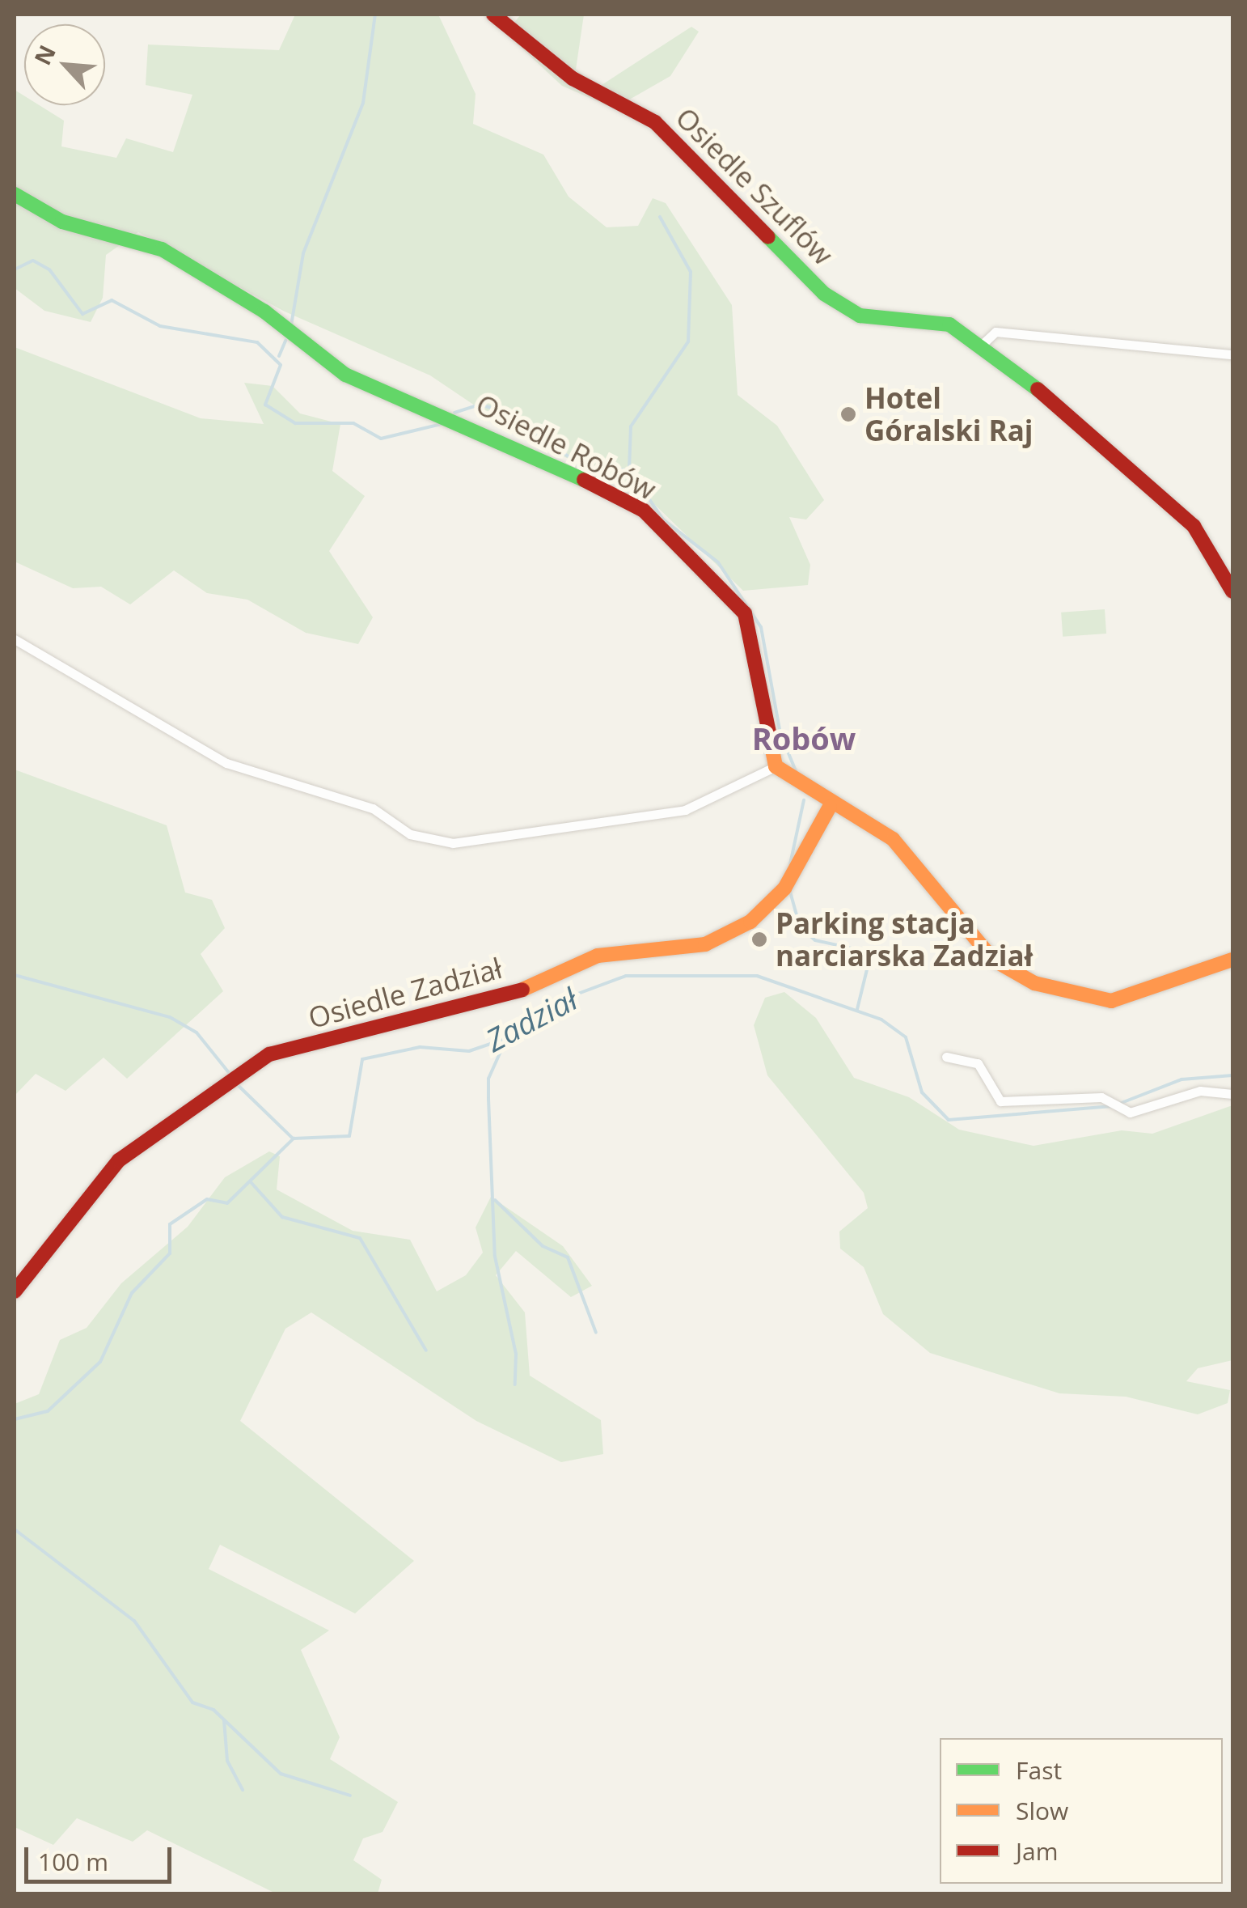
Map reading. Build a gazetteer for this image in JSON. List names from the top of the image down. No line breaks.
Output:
{"streets":{"street":["Osiedle Szuflów","Osiedle Robów","Osiedle Zadział"]},"districts":["Robów"],"water":["Zadział"],"places":["Hotel Góralski Raj","Parking stacja narciarska Zadział"],"legend":["Fast","Slow","Jam"],"scale_bar":"100 m","north":"top left"}
